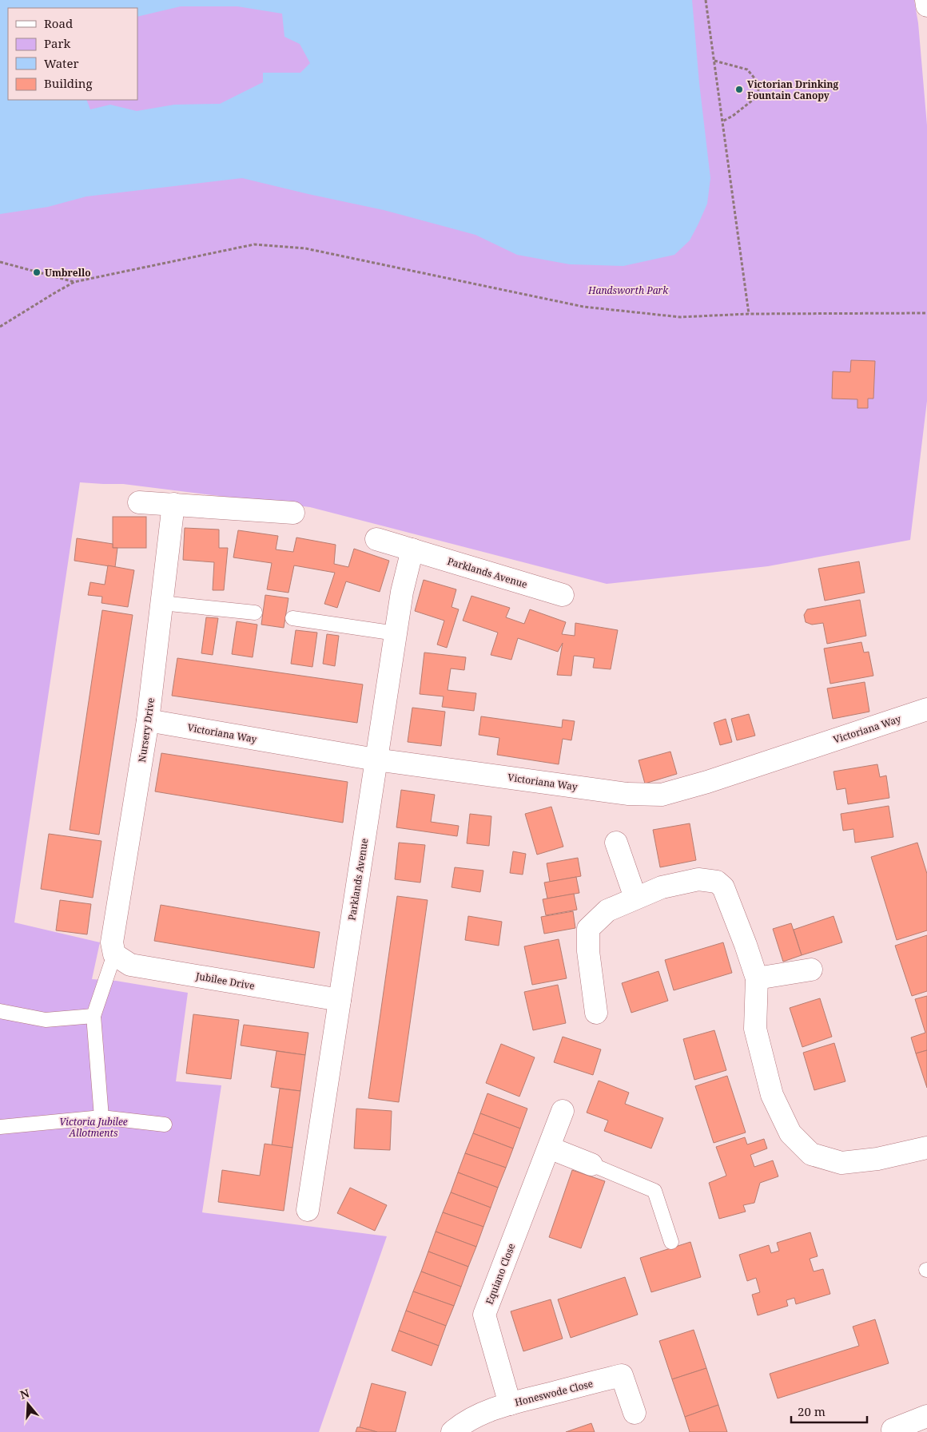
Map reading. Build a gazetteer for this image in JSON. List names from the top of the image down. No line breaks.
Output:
{"streets":{"street":["Parklands Avenue","Victoriana Way","Nursery Drive","Jubilee Drive","Equiano Close","Honeswode Close"]},"crossings":[["Parklands Avenue","Victoriana Way"],["Parklands Avenue","Jubilee Drive"],["Victoriana Way","Nursery Drive"],["Nursery Drive","Jubilee Drive"],["Equiano Close","Honeswode Close"]],"parks":["Handsworth Park","Victoria Jubilee Allotments"],"places":["Victorian Drinking Fountain Canopy","Umbrello"],"legend":["Road","Park","Water","Building"],"scale_bar":"20 m","north":"top"}
